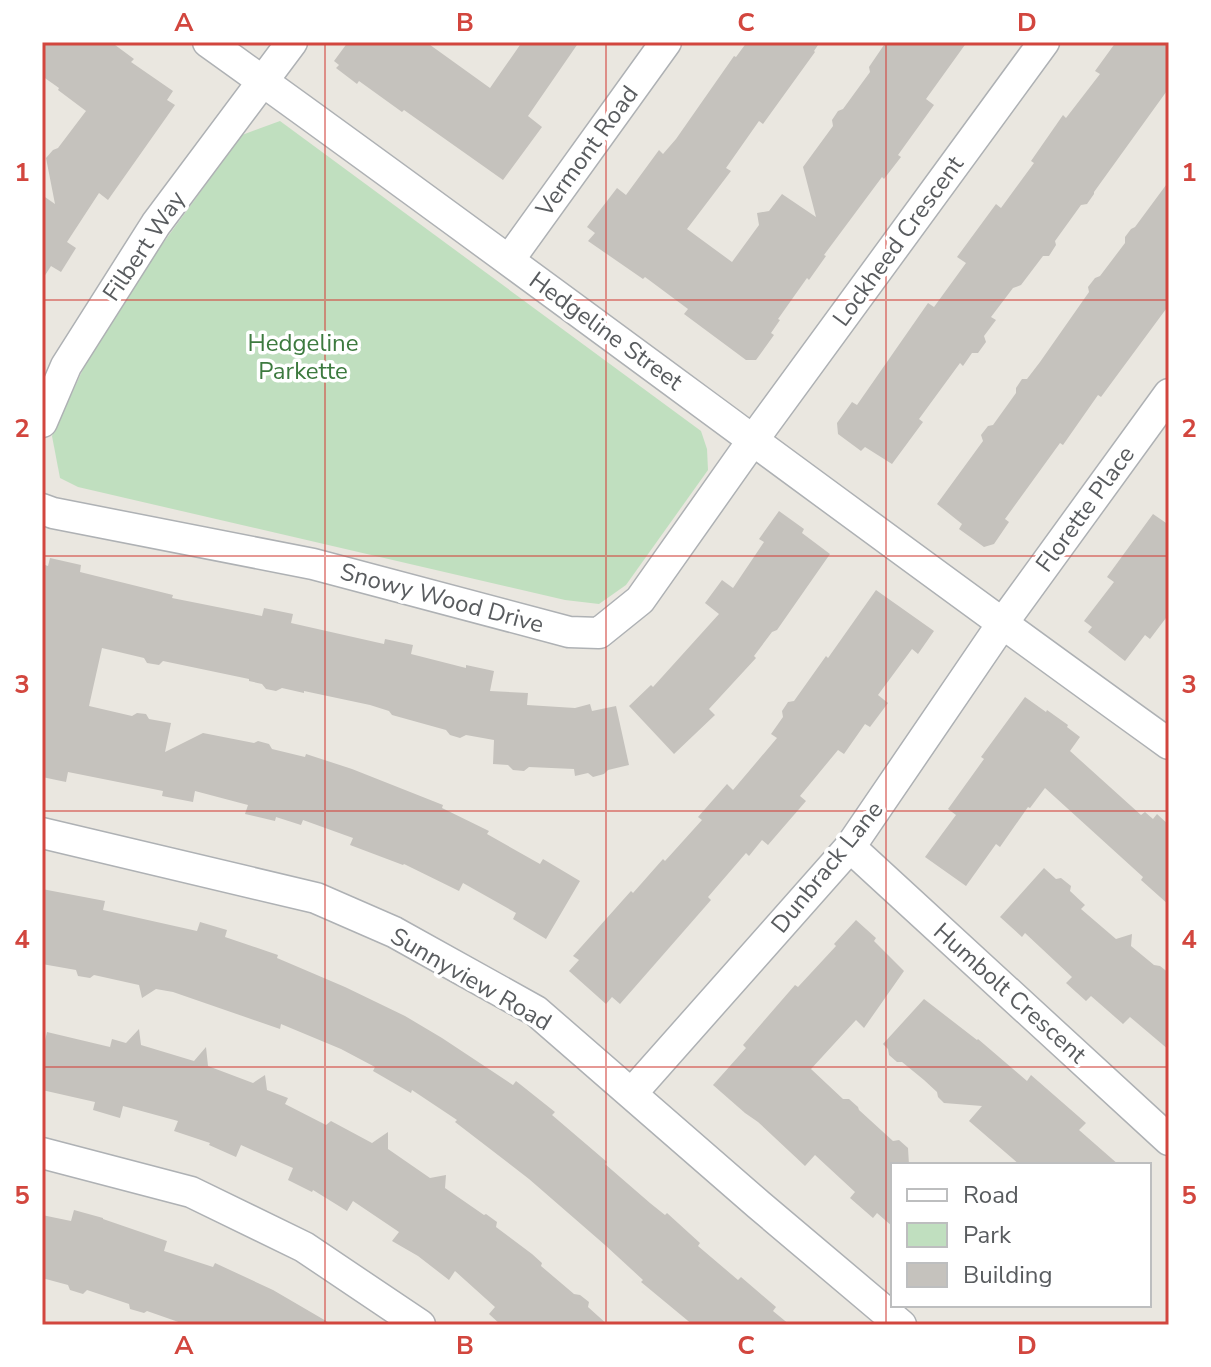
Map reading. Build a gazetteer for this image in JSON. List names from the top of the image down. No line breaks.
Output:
{"streets":{"street":["Vermont Road","Lockheed Crescent","Filbert Way","Hedgeline Street","Florette Place","Snowy Wood Drive","Dunbrack Lane","Sunnyview Road","Humbolt Crescent"]},"crossings":[["Vermont Road","Hedgeline Street"],["Lockheed Crescent","Hedgeline Street"],["Lockheed Crescent","Snowy Wood Drive"],["Filbert Way","Hedgeline Street"],["Hedgeline Street","Florette Place"],["Hedgeline Street","Snowy Wood Drive"],["Hedgeline Street","Dunbrack Lane"],["Florette Place","Dunbrack Lane"],["Dunbrack Lane","Sunnyview Road"],["Dunbrack Lane","Humbolt Crescent"]],"parks":["Hedgeline Parkette"],"legend":["Road","Park","Building"],"grid":{"columns":["A","B","C","D"],"rows":["1","2","3","4","5"]}}
